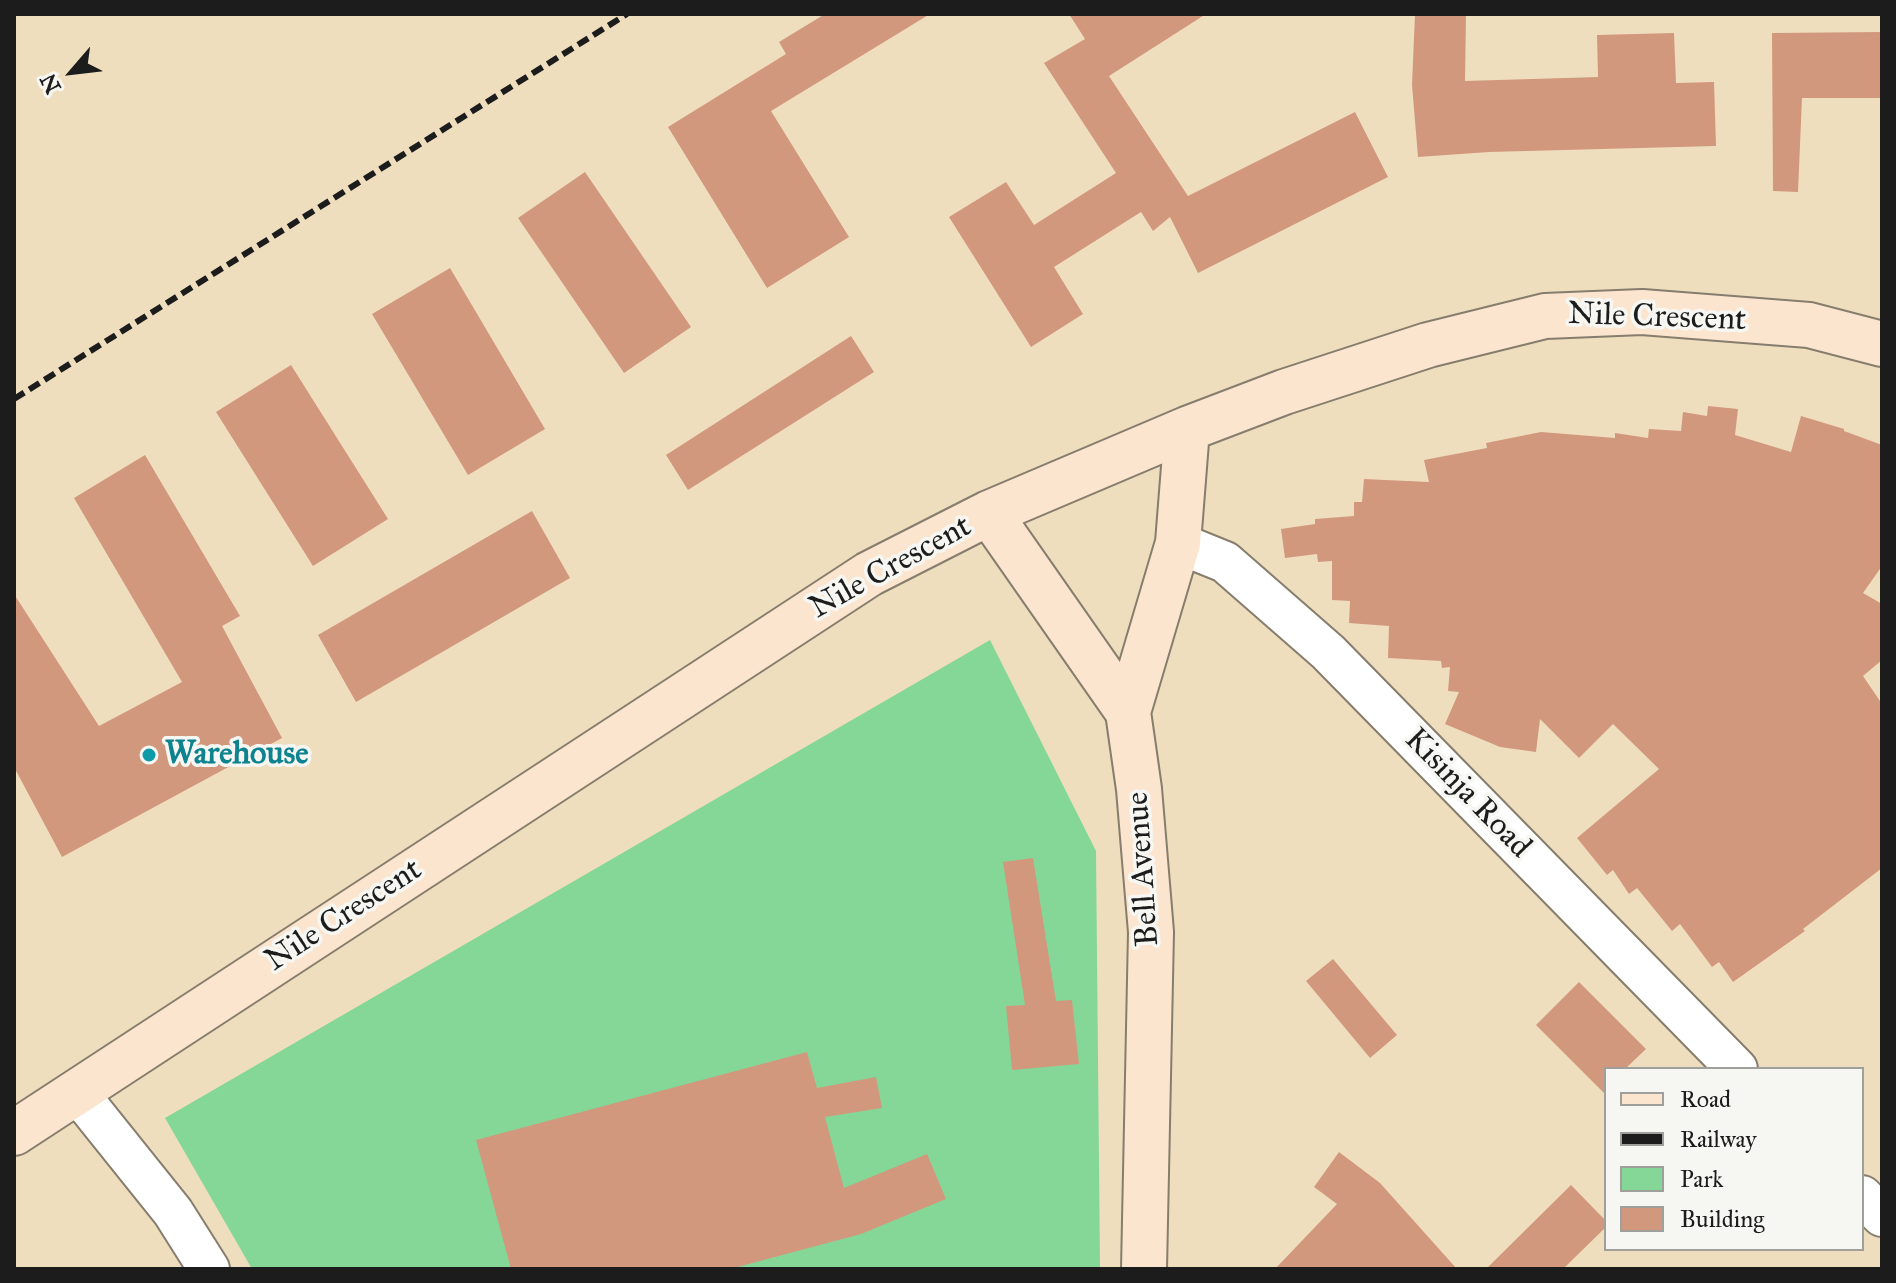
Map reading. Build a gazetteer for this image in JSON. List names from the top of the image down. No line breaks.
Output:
{"streets":{"street":["Nile Crescent","Kisinja Road","Bell Avenue"]},"crossings":[["Nile Crescent","Bell Avenue"]],"places":["Warehouse"],"legend":["Road","Railway","Park","Building"],"north":"bottom left"}
